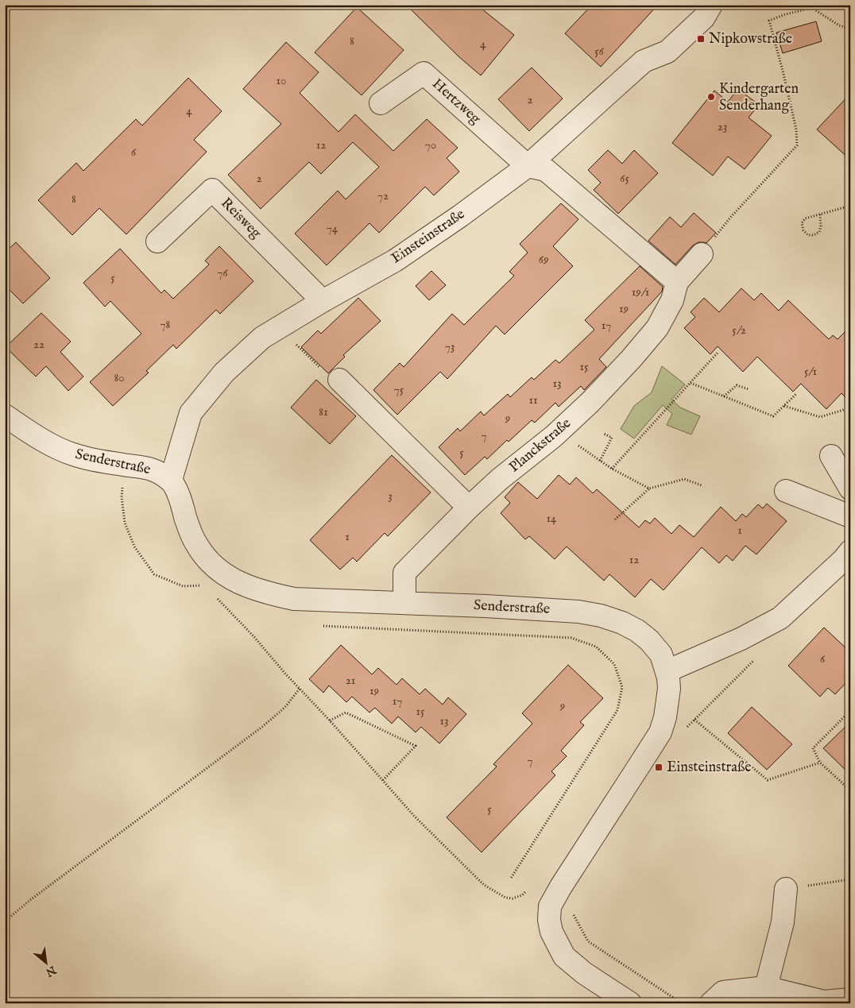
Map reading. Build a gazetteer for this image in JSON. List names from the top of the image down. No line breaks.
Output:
{"streets":{"street":["Hertzweg","Reisweg","Einsteinstraße","Planckstraße","Senderstraße"]},"crossings":[["Hertzweg","Einsteinstraße"],["Reisweg","Einsteinstraße"],["Einsteinstraße","Senderstraße"],["Planckstraße","Senderstraße"]],"places":{"transit":["Nipkowstraße","Einsteinstraße"],"other":["Kindergarten Senderhang"]},"house_numbers":["8","4","56","10","2","4","23","12","70","6","2","65","72","8","74","69","76","5","19/1","19","78","17","5/2","22","73","15","5/1","80","13","75","11","81","9","7","5","3","14","1","1","12","6","21","19","17","9","15","13","7","5"],"north":"bottom right"}
